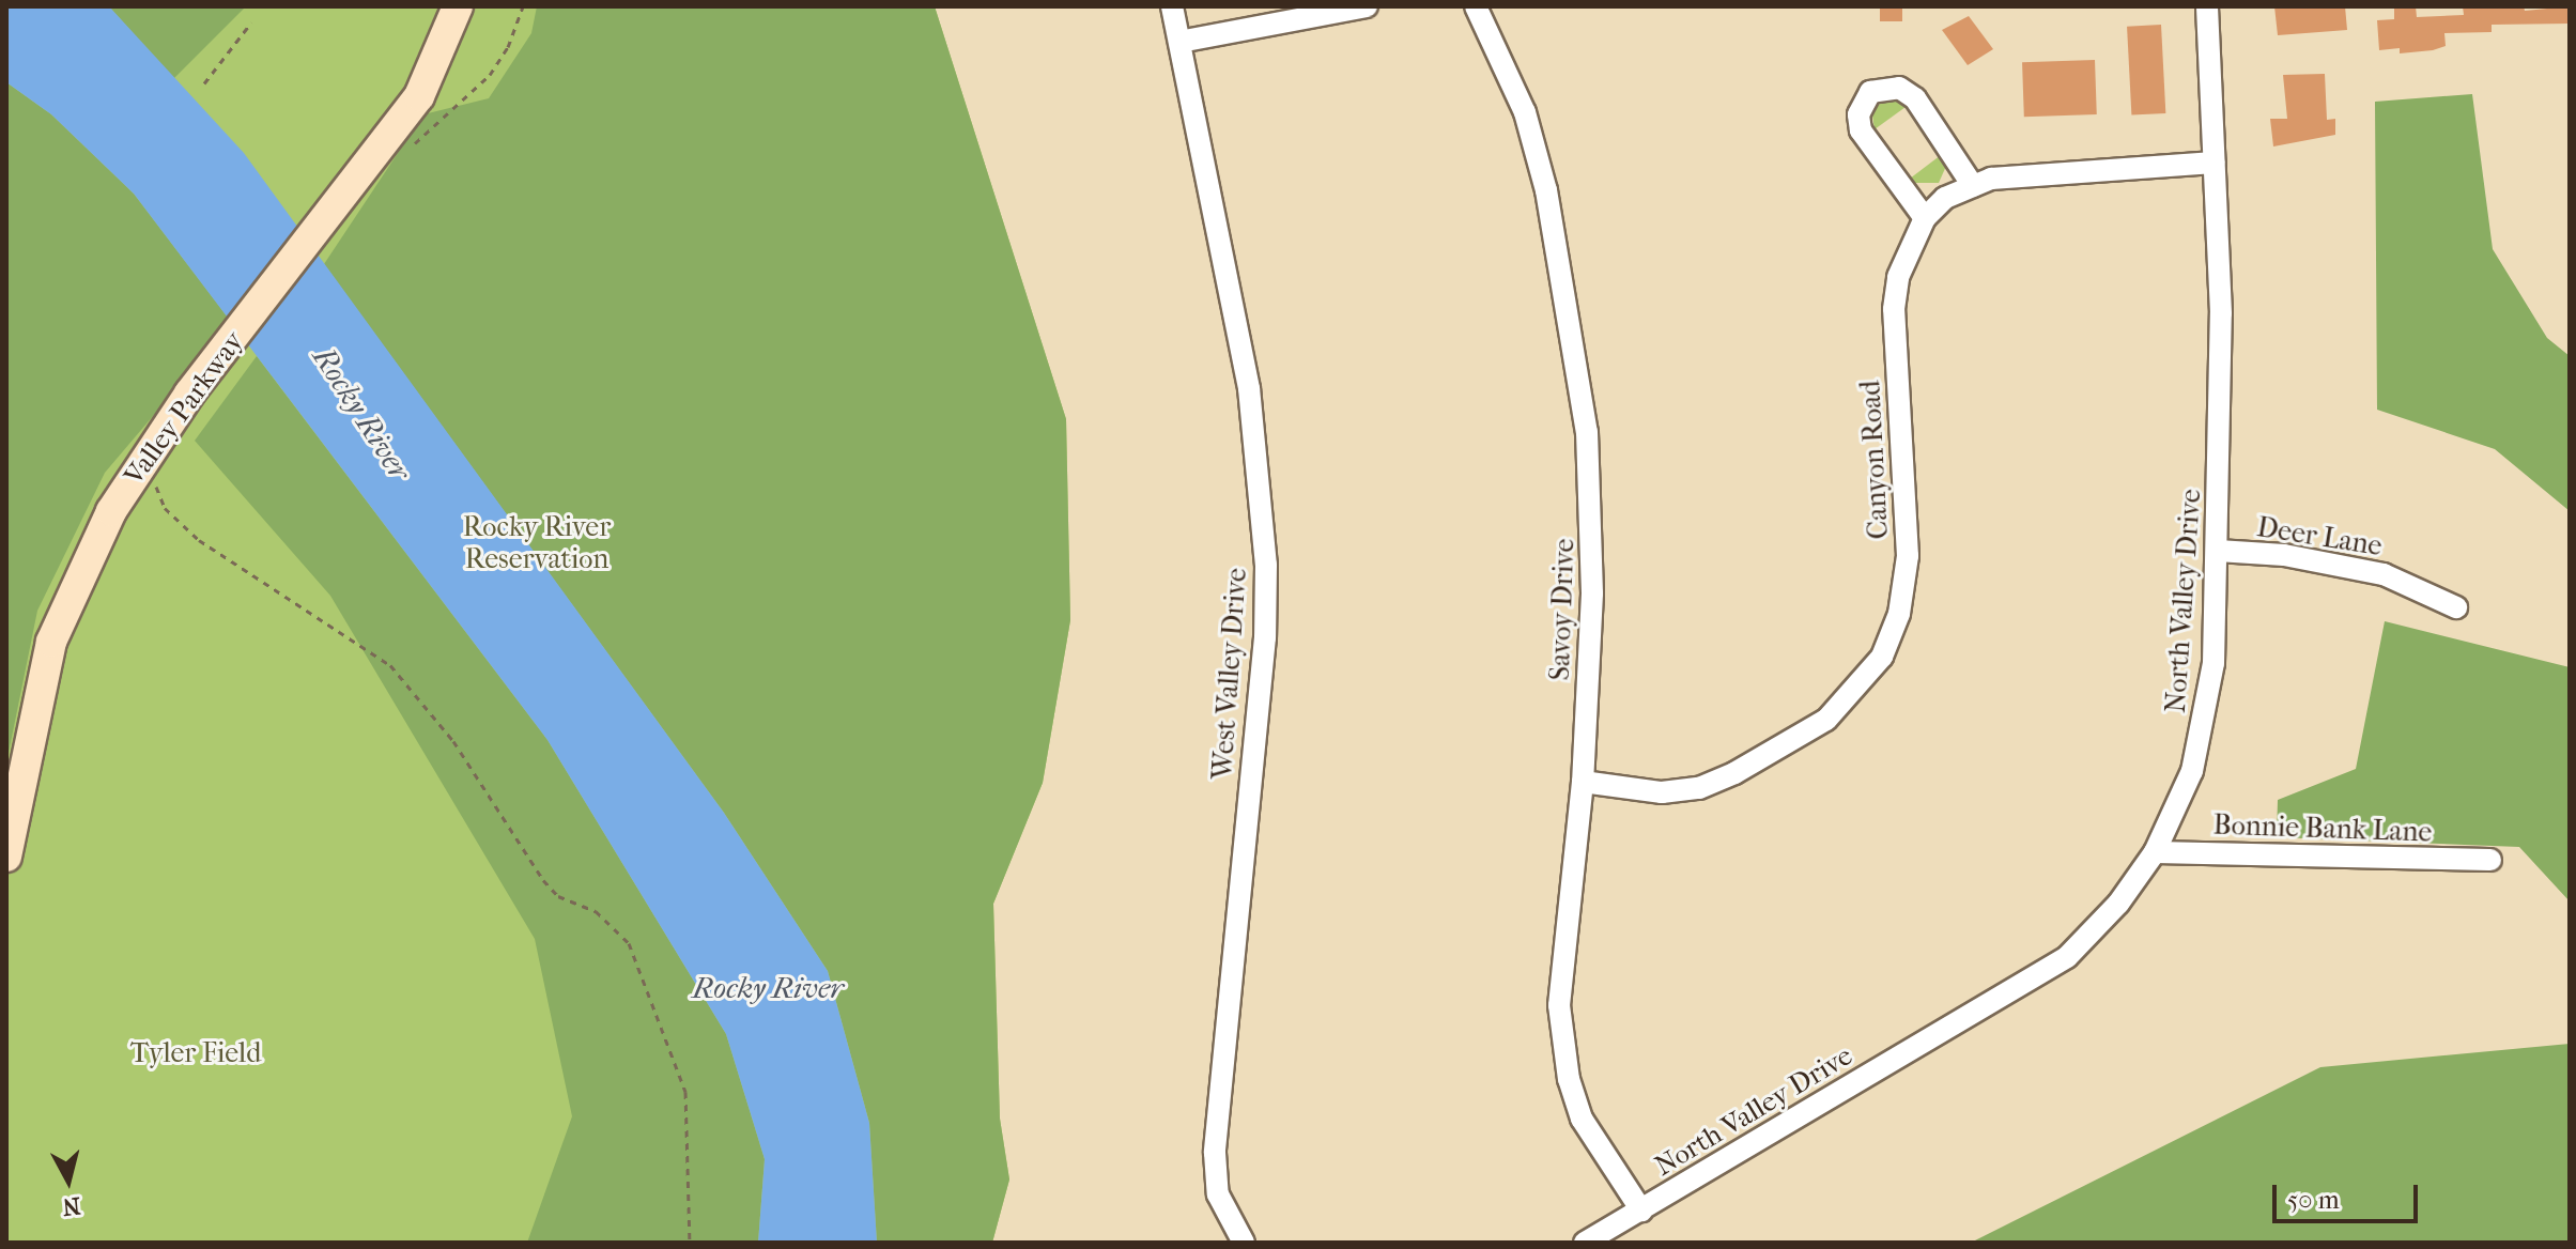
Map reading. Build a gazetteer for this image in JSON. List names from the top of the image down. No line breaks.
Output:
{"streets":{"street":["Valley Parkway","Canyon Road","Deer Lane","North Valley Drive","Savoy Drive","West Valley Drive","Bonnie Bank Lane"]},"crossings":[["Canyon Road","North Valley Drive"],["Canyon Road","Savoy Drive"],["Deer Lane","North Valley Drive"],["North Valley Drive","Savoy Drive"],["North Valley Drive","Bonnie Bank Lane"]],"water":["Rocky River"],"parks":["Rocky River Reservation","Tyler Field"],"scale_bar":"50 m","north":"bottom"}
